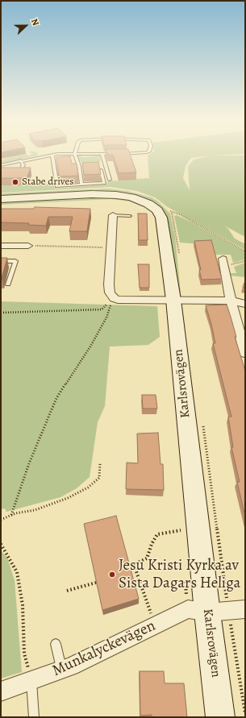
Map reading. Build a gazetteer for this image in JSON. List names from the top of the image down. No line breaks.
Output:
{"streets":{"street":["Karlsrovägen","Munkalyckevägen"]},"places":["Stabe drives","Jesu Kristi Kyrka av Sista Dagars Heliga"],"north":"right"}
